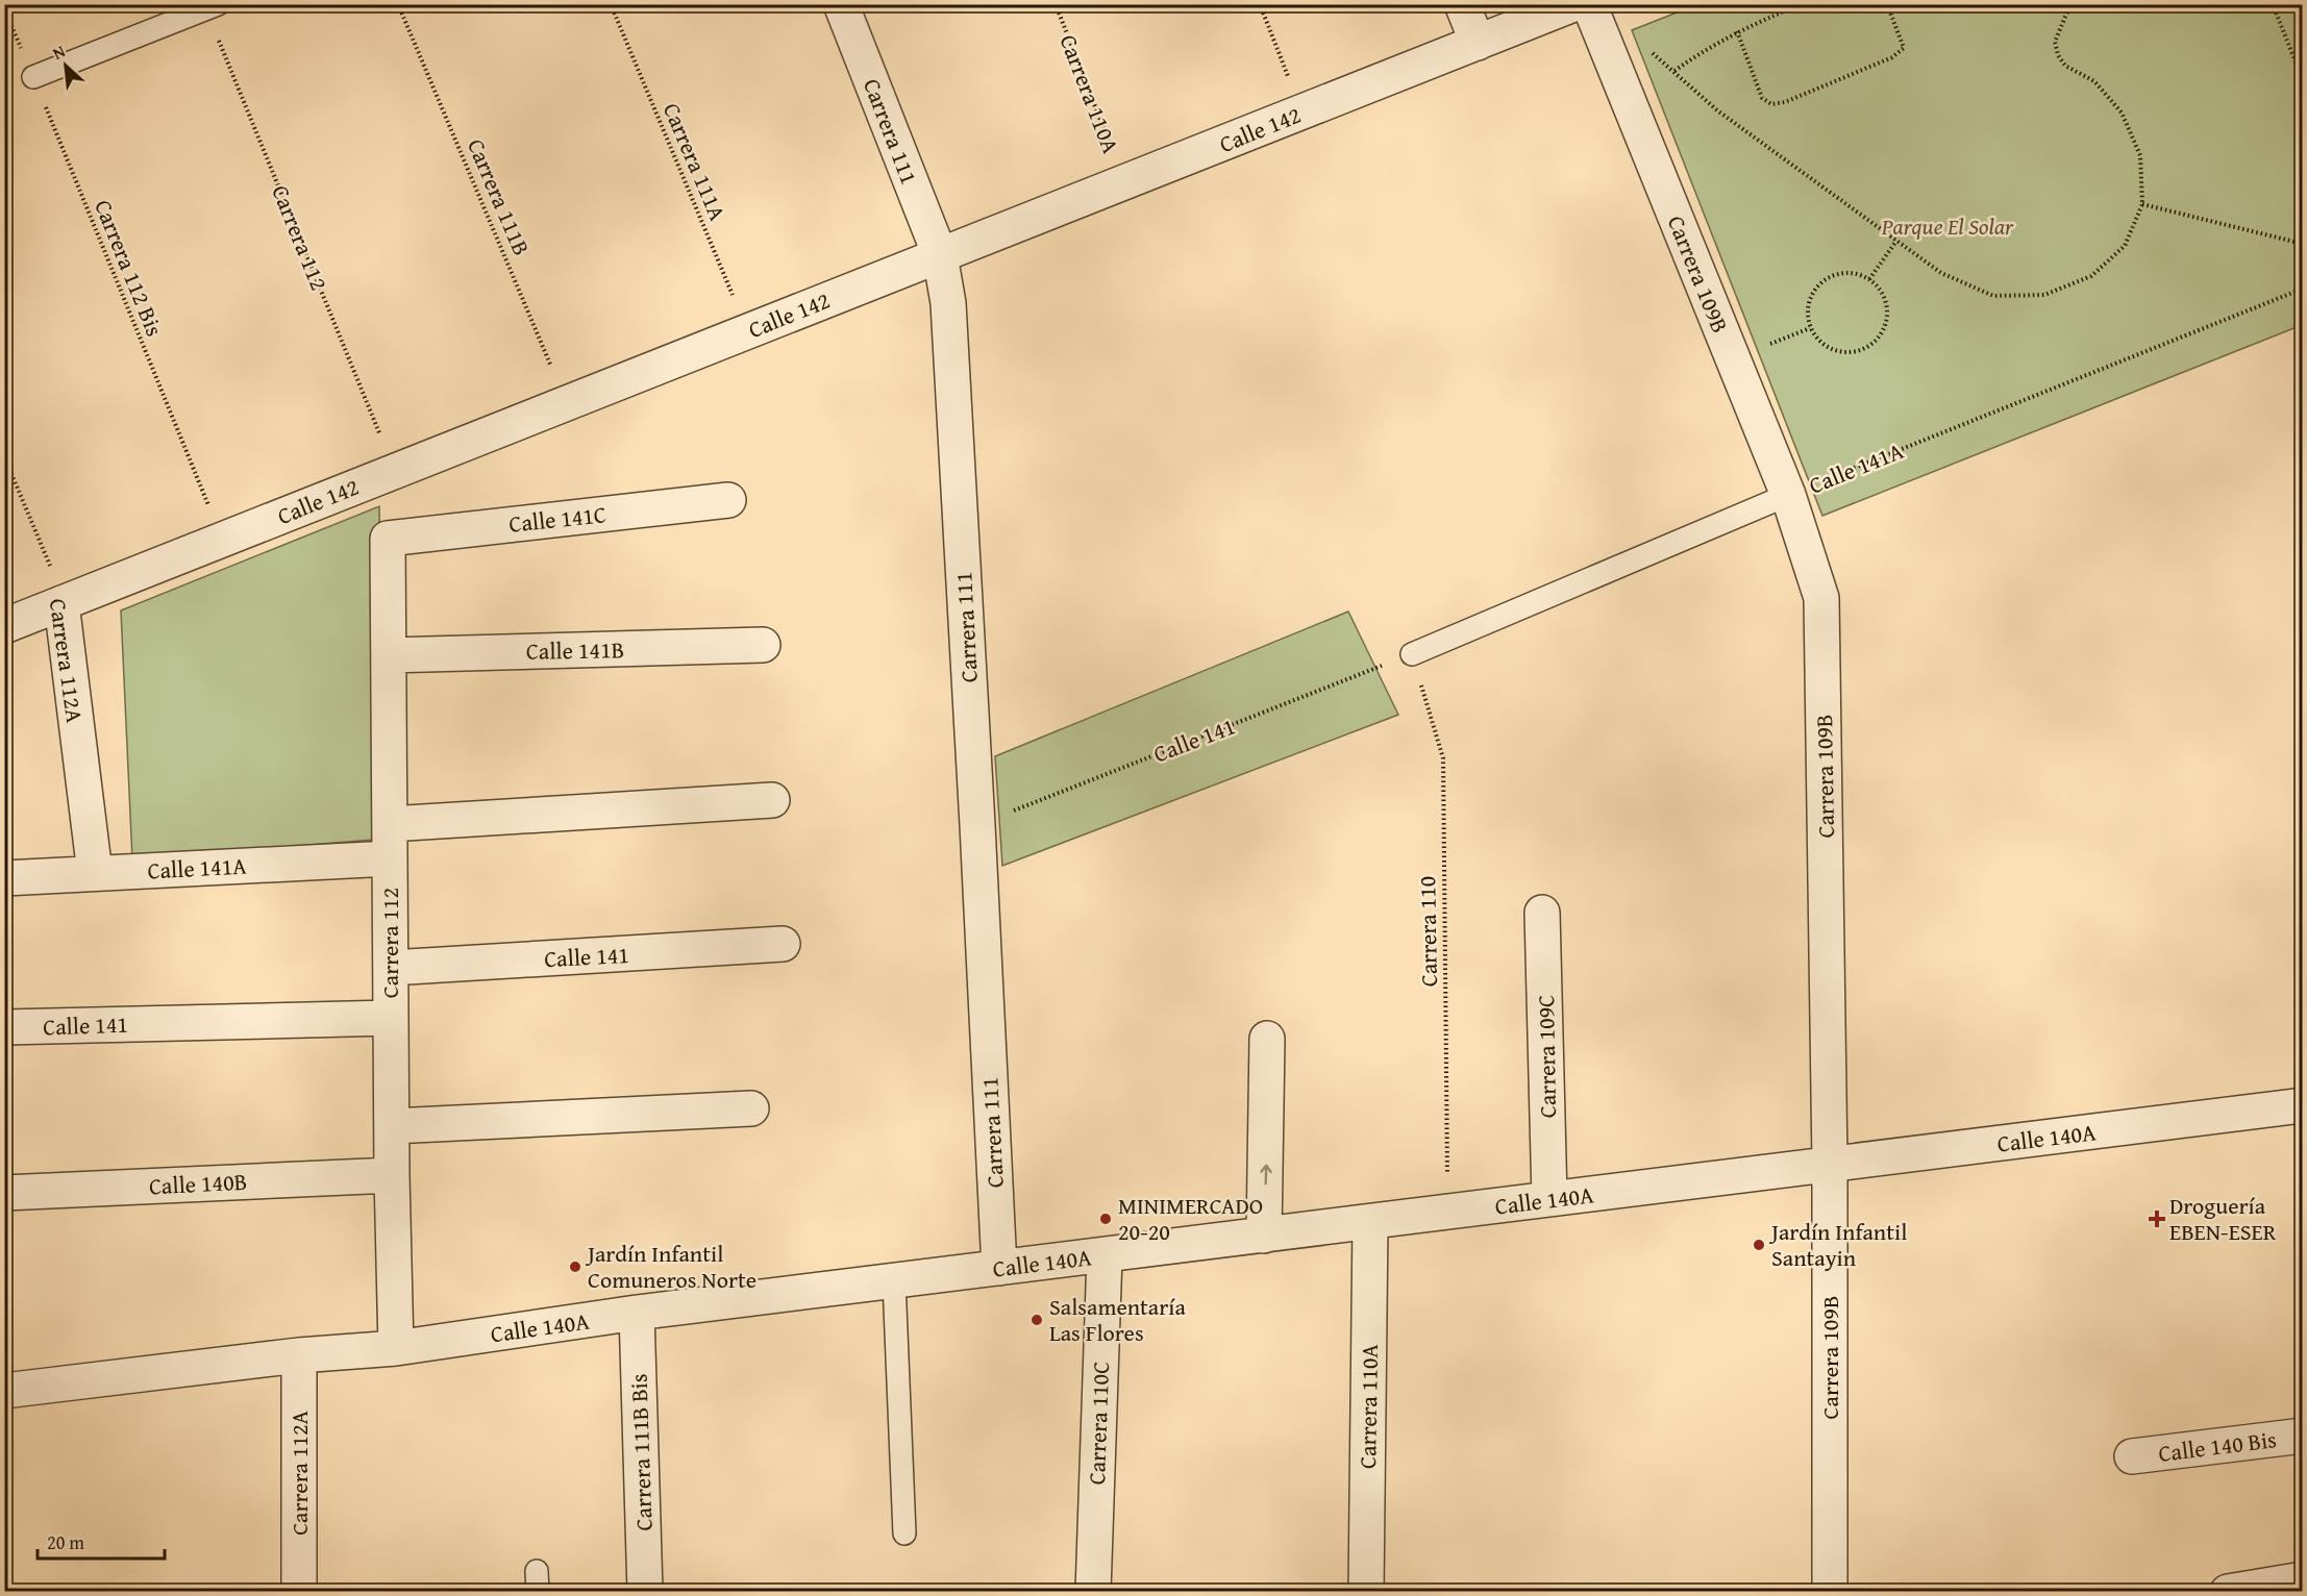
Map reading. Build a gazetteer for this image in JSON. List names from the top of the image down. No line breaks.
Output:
{"streets":{"street":["Carrera 110A","Calle 142","Carrera 111","Carrera 112","Carrera 109B","Calle 141A","Calle 141C","Calle 141B","Carrera 112A","Calle 141","Carrera 109C","Calle 140A","Calle 140B","Carrera 110C","Calle 140 Bis","Carrera 111B Bis"],"path":["Carrera 111A","Carrera 111B","Carrera 112 Bis","Carrera 110"]},"crossings":[["Carrera 110A","Calle 142"],["Carrera 110A","Calle 140A"],["Calle 142","Carrera 111"],["Calle 142","Carrera 111A"],["Calle 142","Carrera 111B"],["Calle 142","Carrera 112"],["Calle 142","Carrera 112 Bis"],["Calle 142","Carrera 112A"],["Carrera 111","Calle 141"],["Carrera 111","Calle 140A"],["Carrera 112","Calle 141A"],["Carrera 112","Calle 141C"],["Carrera 112","Calle 141B"],["Carrera 112","Calle 141"],["Carrera 112","Calle 140A"],["Carrera 112","Calle 140B"],["Carrera 109B","Calle 141A"],["Carrera 109B","Calle 140A"],["Calle 141A","Carrera 112A"],["Calle 141A","Calle 141"],["Calle 141A","Carrera 110"],["Carrera 112A","Calle 140A"],["Calle 141","Carrera 110"],["Carrera 110","Calle 140A"],["Carrera 109C","Calle 140A"],["Calle 140A","Carrera 110C"],["Calle 140A","Carrera 111B Bis"]],"parks":["Parque El Solar"],"places":{"other":["MINIMERCADO 20-20","Jardín Infantil Santayin","Jardín Infantil Comuneros Norte","Salsamentaría Las Flores"],"health":["Droguería EBEN-ESER"]},"scale_bar":"20 m","north":"top left"}
